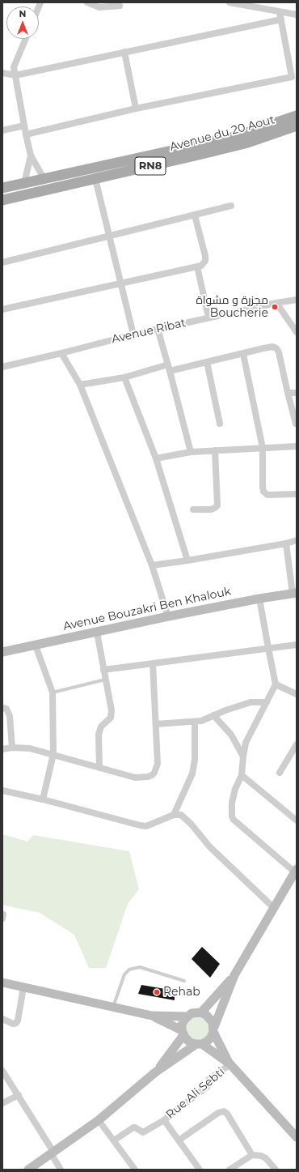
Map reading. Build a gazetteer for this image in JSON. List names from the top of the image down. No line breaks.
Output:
{"streets":{"main road":["Avenue du 20 Aout","RN8"],"street":["Avenue Ribat","Avenue Bouzakri Ben Khalouk","Rue Ali Sebti"]},"places":["مجزرة و مشواة Boucherie","Rehab"],"north":"top"}
